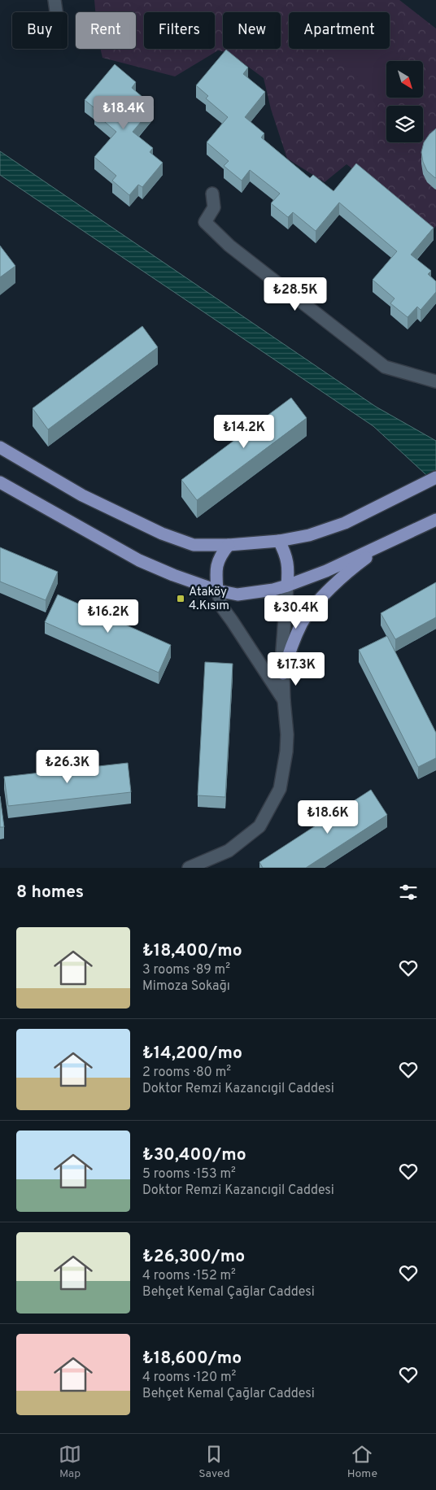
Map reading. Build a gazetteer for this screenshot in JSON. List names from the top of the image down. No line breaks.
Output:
{"places":{"transit":["Ataköy 4.Kısım"]},"north":"bottom right","page":{"chip":["Buy","Rent","Filters","New","Apartment"],"price":["₺18.4K","₺28.5K","₺14.2K","₺30.4K","₺16.2K","₺17.3K","₺26.3K","₺18.6K"],"heading":"8 homes","list":[{"name":"₺18,400/mo","note":"3 rooms · 89 m² · Mimoza Sokağı"},{"name":"₺14,200/mo","note":"2 rooms · 80 m² · Doktor Remzi Kazancıgil Caddesi"},{"name":"₺30,400/mo","note":"5 rooms · 153 m² · Doktor Remzi Kazancıgil Caddesi"},{"name":"₺26,300/mo","note":"4 rooms · 152 m² · Behçet Kemal Çağlar Caddesi"},{"name":"₺18,600/mo","note":"4 rooms · 120 m² · Behçet Kemal Çağlar Caddesi"}],"tabs":["Map","Saved","Home"]}}
